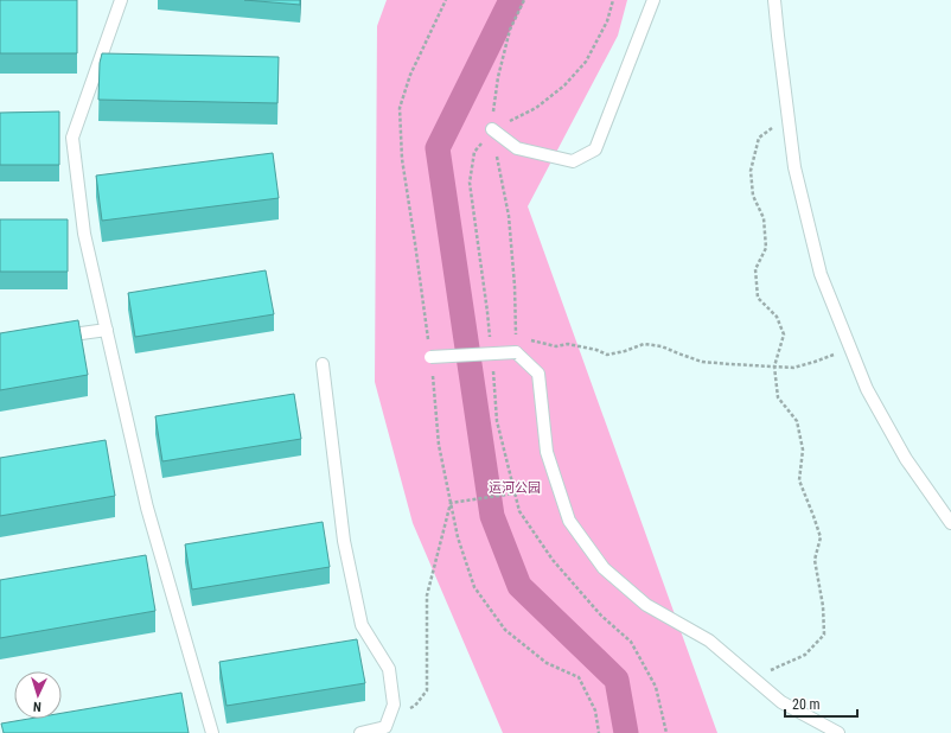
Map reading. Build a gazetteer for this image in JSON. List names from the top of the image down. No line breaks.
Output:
{"parks":["运河公园"],"scale_bar":"20 m","north":"bottom"}
